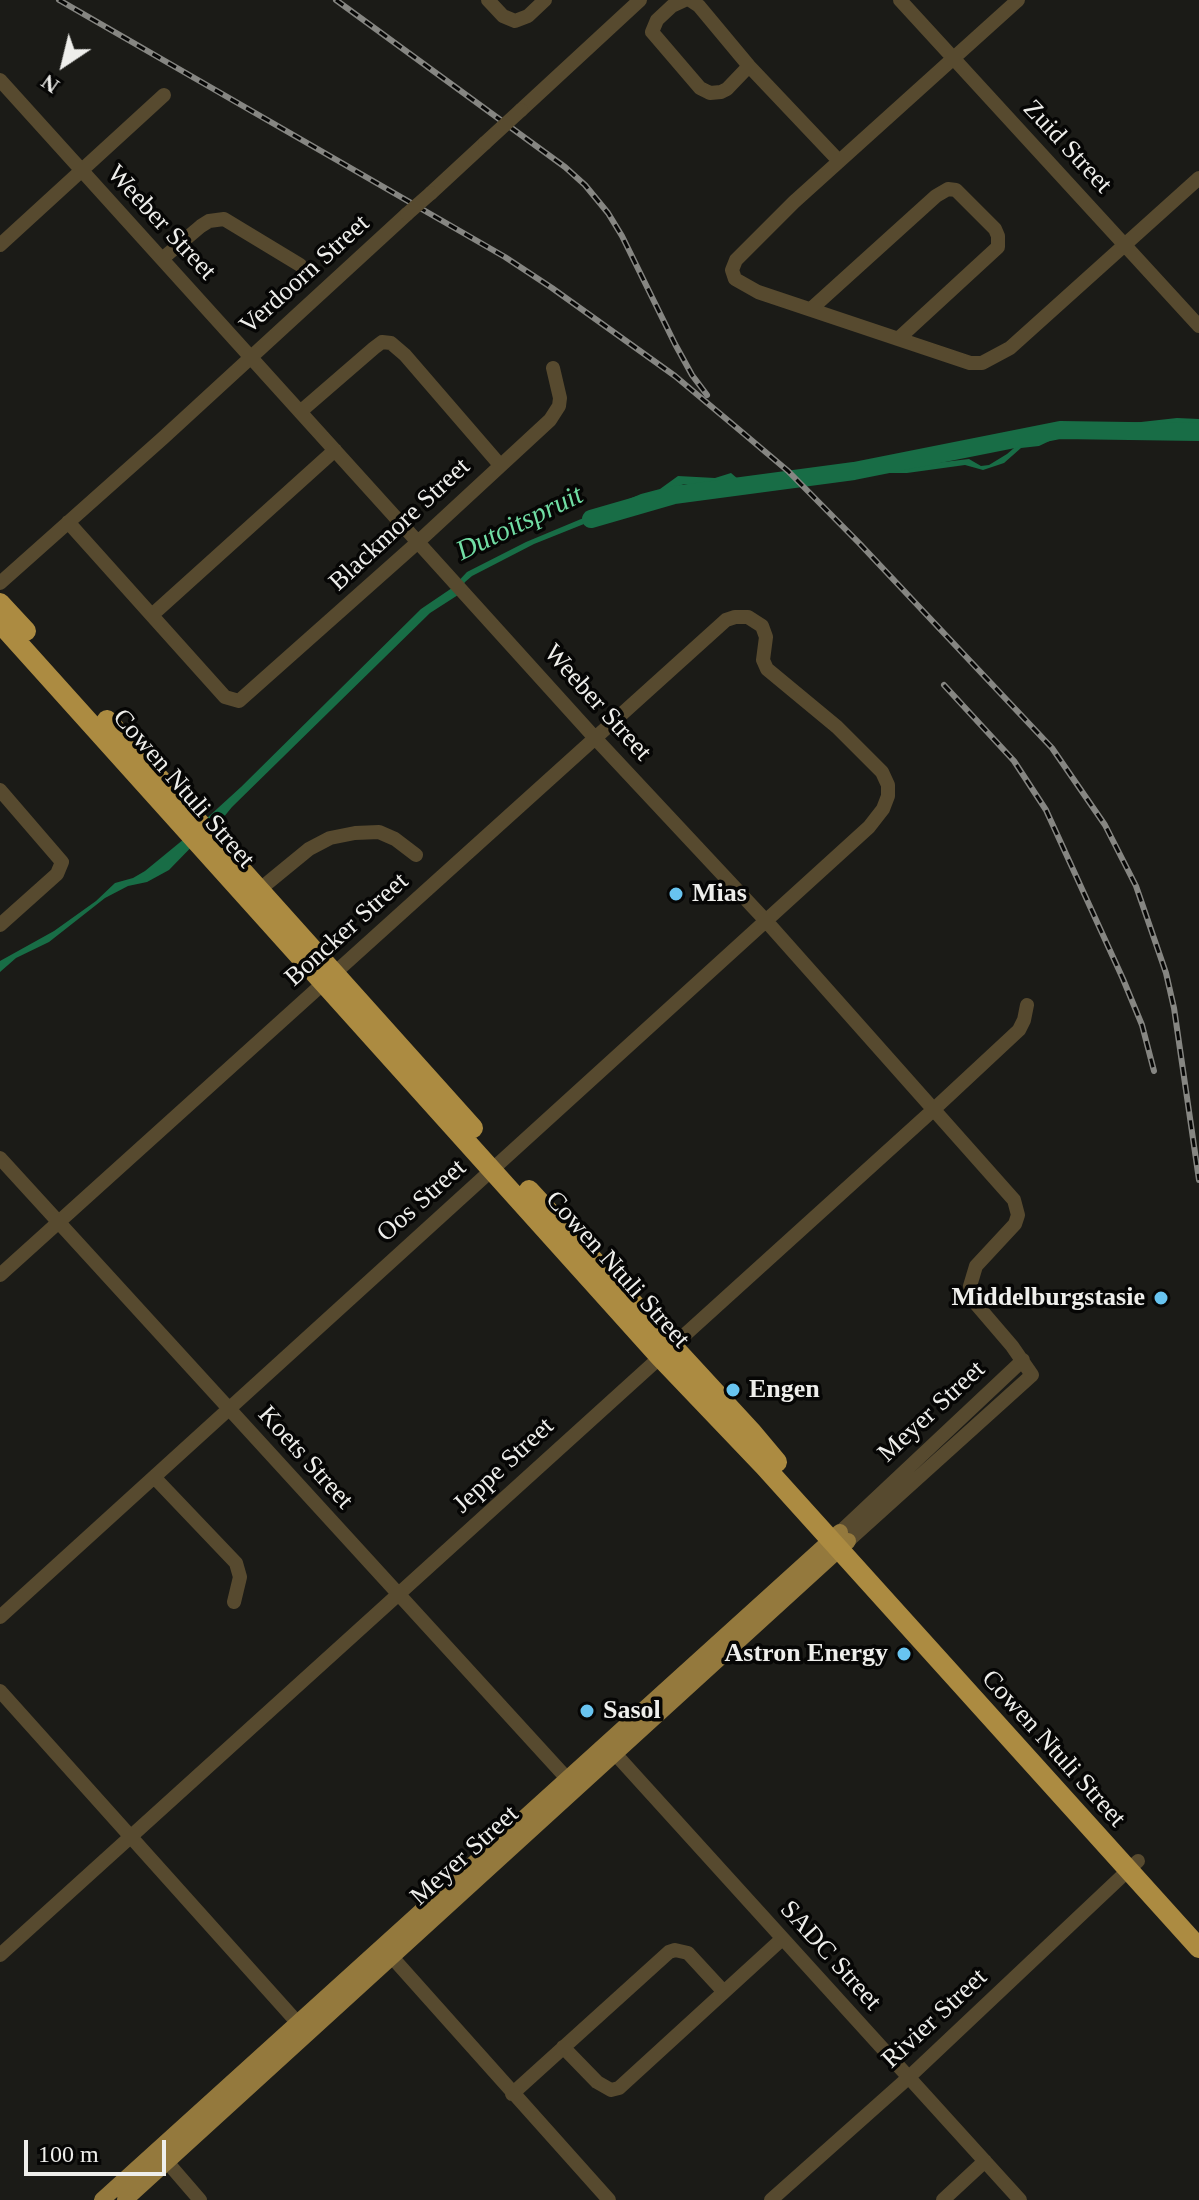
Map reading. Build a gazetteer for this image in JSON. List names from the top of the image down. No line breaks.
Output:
{"streets":{"highway":["Cowen Ntuli Street"],"main road":["Meyer Street"],"street":["Zuid Street","Weeber Street","Verdoorn Street","Blackmore Street","Boncker Street","Oos Street","Koets Street","Jeppe Street","SADC Street","Rivier Street"]},"crossings":[["Weeber Street","Verdoorn Street"],["Weeber Street","Blackmore Street"],["Weeber Street","Boncker Street"],["Weeber Street","Oos Street"],["Weeber Street","Meyer Street"],["Weeber Street","Jeppe Street"],["Cowen Ntuli Street","Boncker Street"],["Cowen Ntuli Street","Oos Street"],["Cowen Ntuli Street","Meyer Street"],["Cowen Ntuli Street","Jeppe Street"],["Cowen Ntuli Street","Rivier Street"],["Boncker Street","Oos Street"],["Boncker Street","Koets Street"],["Oos Street","Koets Street"],["Meyer Street","Koets Street"],["Meyer Street","SADC Street"],["Koets Street","Jeppe Street"],["SADC Street","Rivier Street"]],"water":["Dutoitspruit"],"places":["Mias","Middelburgstasie","Engen","Astron Energy","Sasol"],"scale_bar":"100 m","north":"bottom left"}
